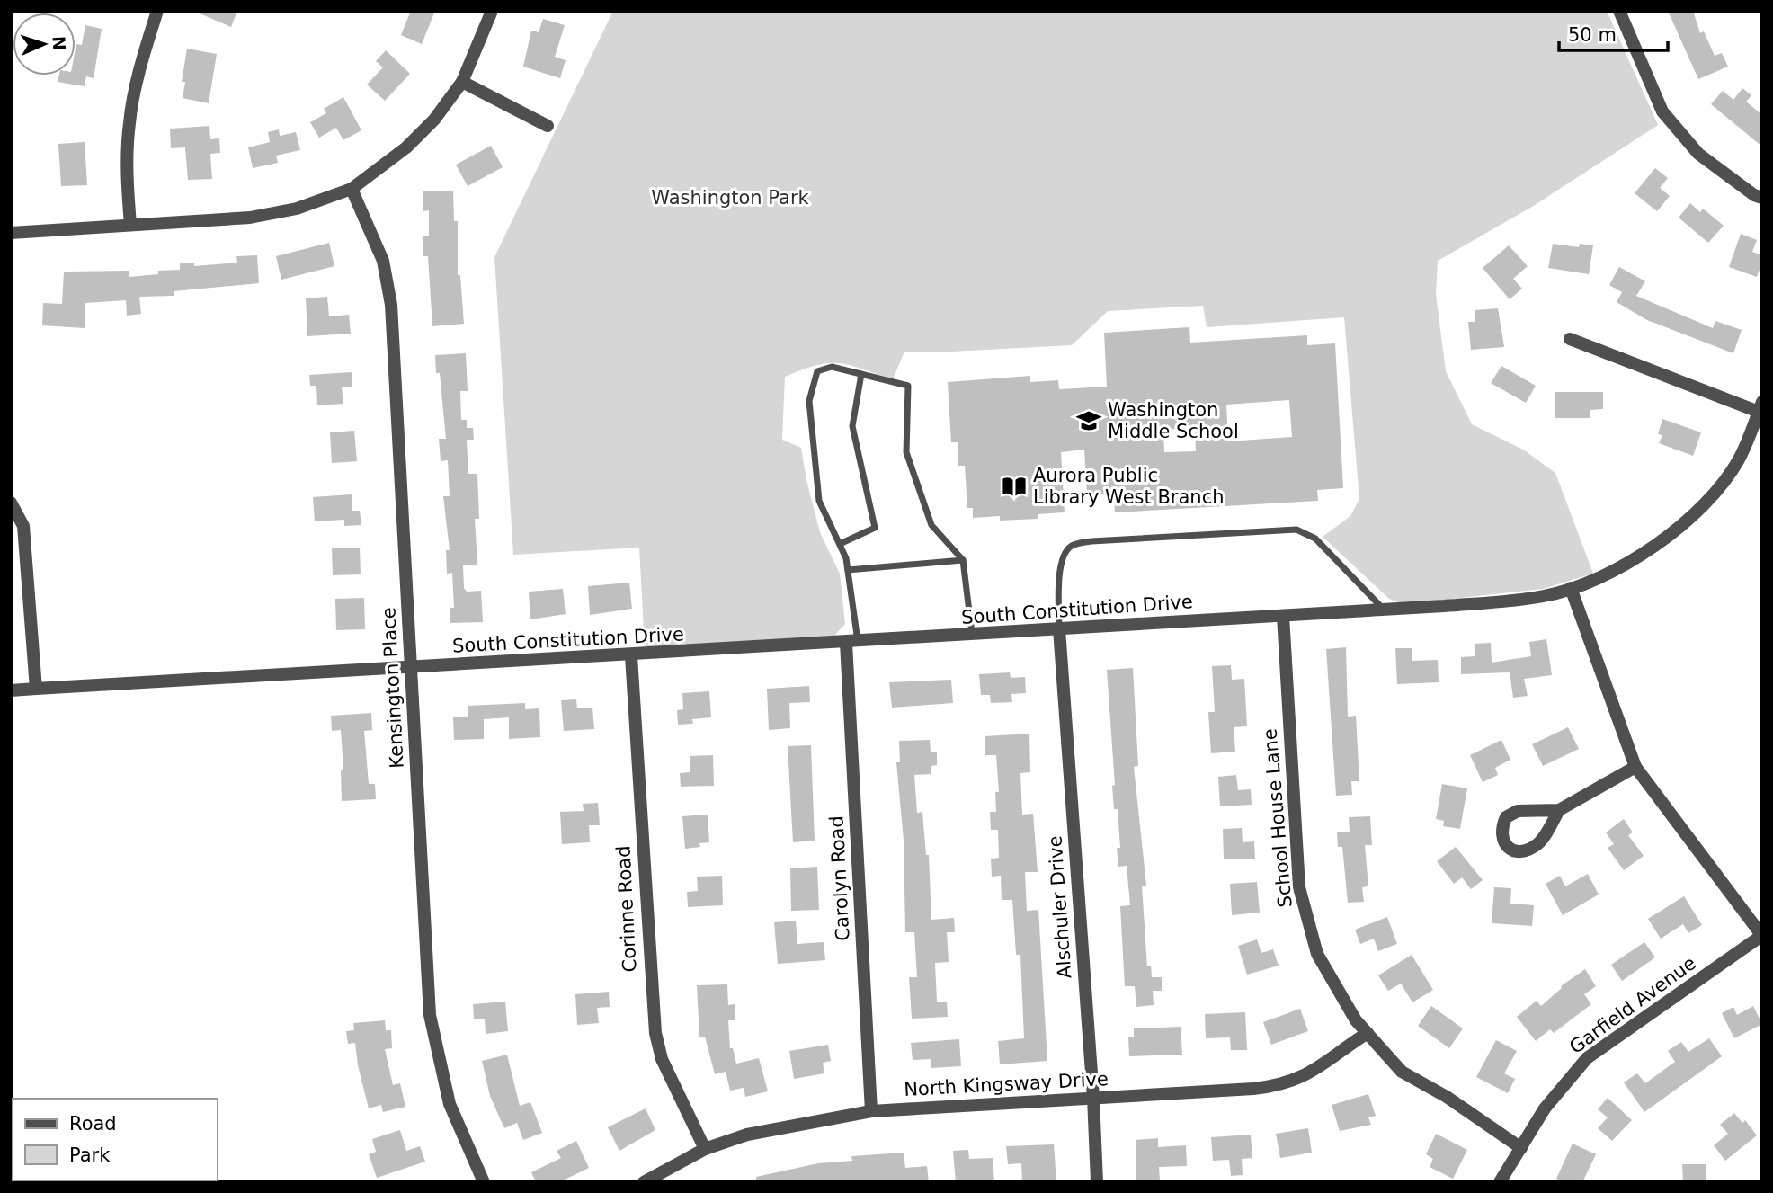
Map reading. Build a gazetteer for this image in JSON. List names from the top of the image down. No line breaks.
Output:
{"streets":{"street":["South Constitution Drive","Kensington Place","School House Lane","Carolyn Road","Alschuler Drive","Corinne Road","Garfield Avenue","North Kingsway Drive"]},"crossings":[["South Constitution Drive","Kensington Place"],["South Constitution Drive","School House Lane"],["South Constitution Drive","Carolyn Road"],["South Constitution Drive","Alschuler Drive"],["South Constitution Drive","Corinne Road"],["School House Lane","Garfield Avenue"],["School House Lane","North Kingsway Drive"],["Carolyn Road","North Kingsway Drive"],["Alschuler Drive","North Kingsway Drive"],["Corinne Road","North Kingsway Drive"]],"parks":["Washington Park"],"places":{"school or university":["Washington Middle School"],"library":["Aurora Public Library West Branch"]},"legend":["Road","Park"],"scale_bar":"50 m","north":"right"}
